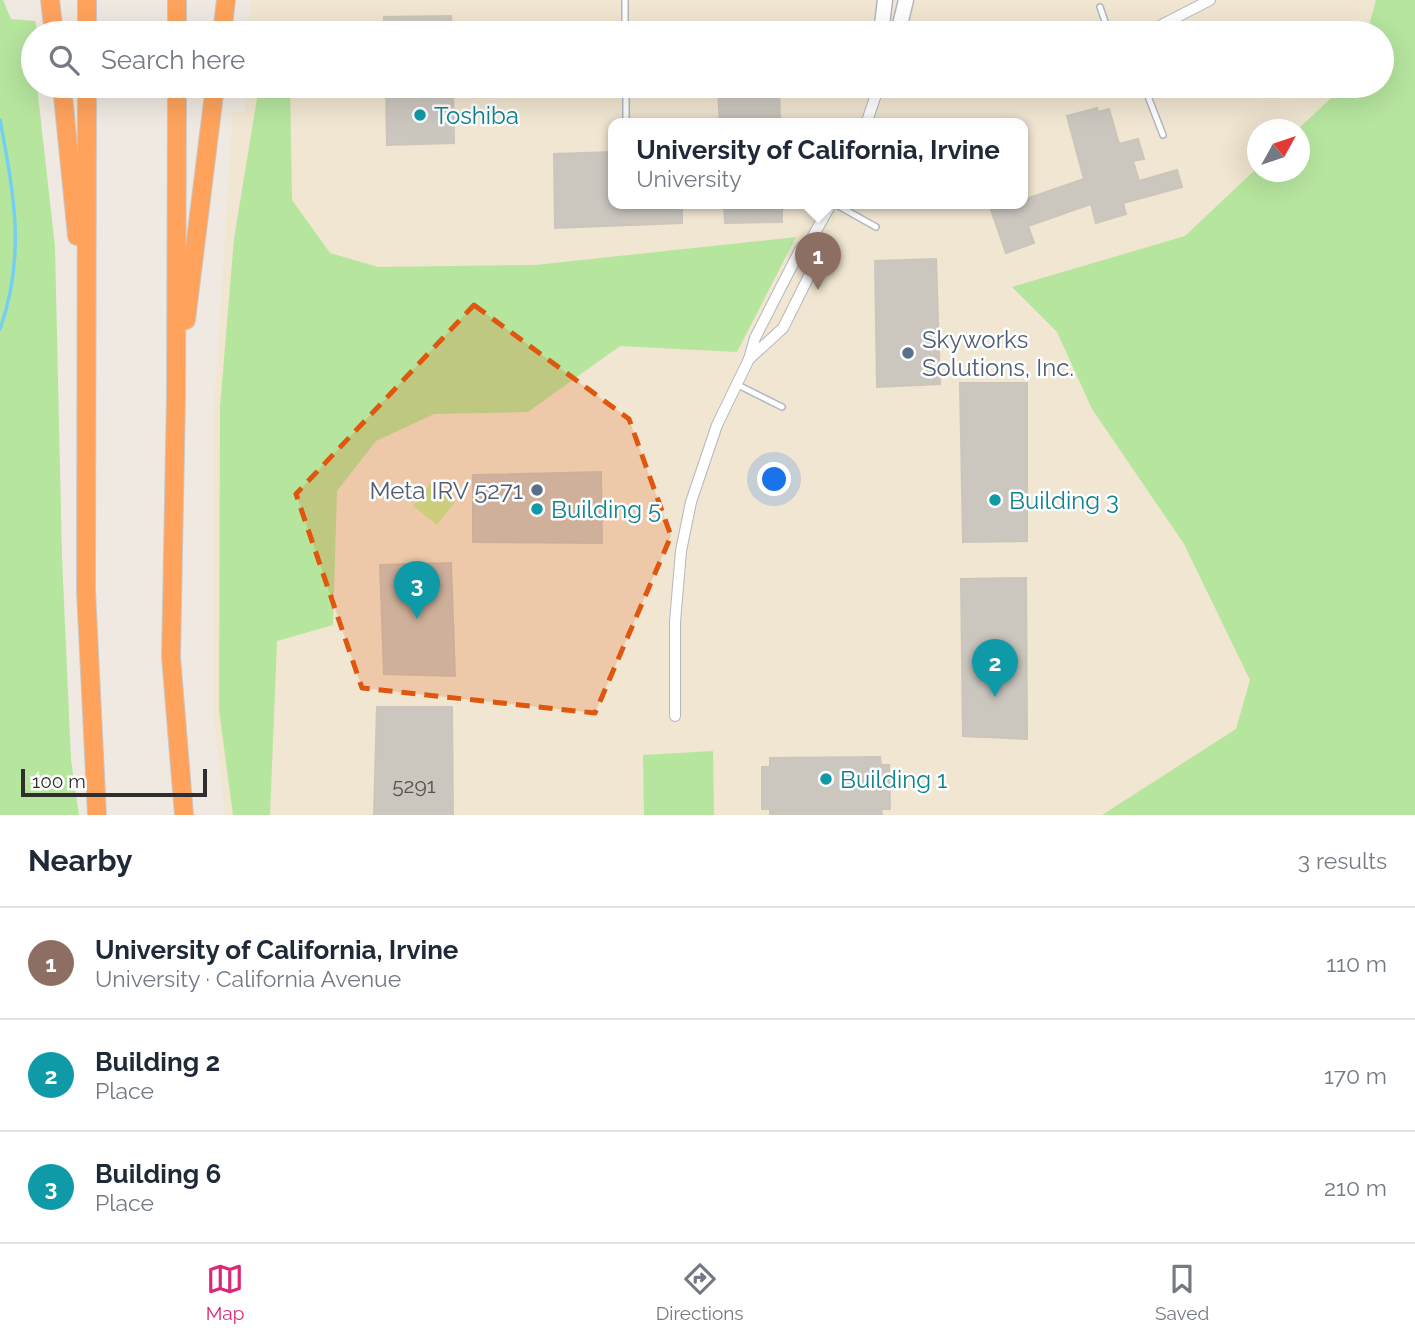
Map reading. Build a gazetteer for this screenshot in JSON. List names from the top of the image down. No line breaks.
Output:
{"places":["Toshiba","Skyworks Solutions, Inc.","Meta IRV 5271","Building 3","Building 5","Building 1"],"house_numbers":["5291"],"scale_bar":"100 m","north":"top right","page":{"search":"Search here","popup":["University of California, Irvine","University"],"pins":["1","3","2"],"scale":"100 m","heading":["Nearby","3 results"],"list":[{"mark":"1","name":"University of California, Irvine","note":"University · California Avenue","value":"110 m"},{"mark":"2","name":"Building 2","note":"Place","value":"170 m"},{"mark":"3","name":"Building 6","note":"Place","value":"210 m"}],"nav":["Map","Directions","Saved"]}}
